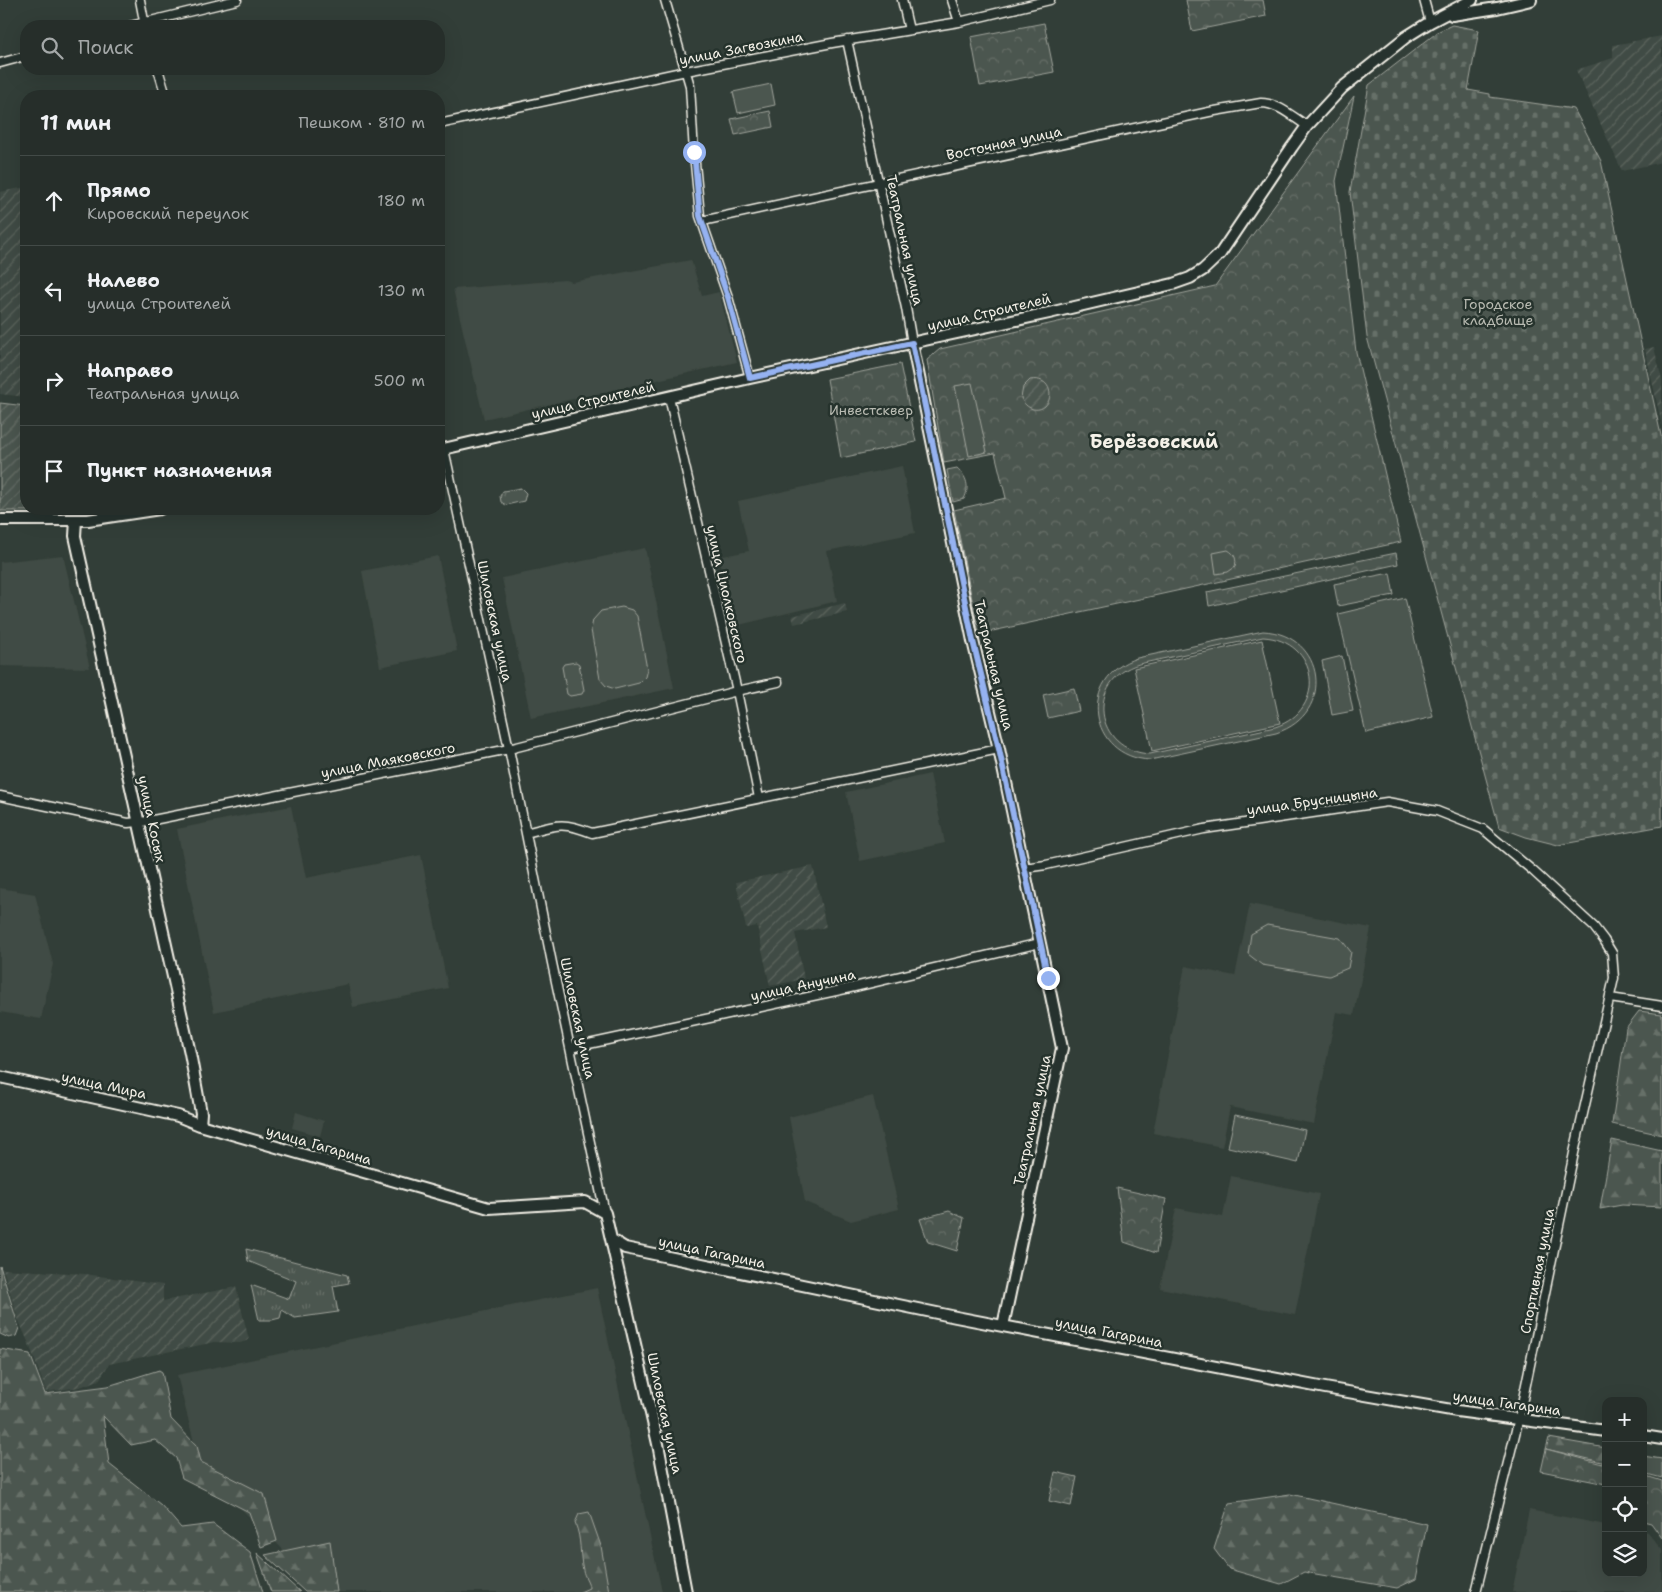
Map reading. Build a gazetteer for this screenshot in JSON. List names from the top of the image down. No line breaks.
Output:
{"streets":{"street":["улица Загвозкина","Восточная улица","Театральная улица","улица Строителей","улица Циолковского","Шиловская улица","улица Маяковского","улица Брусницына","улица Косых","улица Анучина","улица Мира","улица Гагарина","Спортивная улица"]},"crossings":[["улица Загвозкина","Театральная улица"],["Восточная улица","Театральная улица"],["Восточная улица","улица Строителей"],["Театральная улица","улица Строителей"],["Театральная улица","улица Брусницына"],["Театральная улица","улица Анучина"],["Театральная улица","улица Гагарина"],["улица Строителей","улица Циолковского"],["улица Циолковского","улица Маяковского"],["Шиловская улица","улица Маяковского"],["Шиловская улица","улица Анучина"],["Шиловская улица","улица Гагарина"],["улица Маяковского","улица Косых"],["улица Брусницына","Спортивная улица"],["улица Косых","улица Мира"],["улица Косых","улица Гагарина"],["улица Мира","улица Гагарина"],["улица Гагарина","Спортивная улица"]],"districts":["Берёзовский"],"parks":["Городское кладбище","Инвестсквер"],"page":{"search":"Поиск","heading":["11 мин","Пешком · 810 m"],"list":[["Прямо","Кировский переулок","180 m"],["Налево","улица Строителей","130 m"],["Направо","Театральная улица","500 m"],"Пункт назначения"],"map_buttons":["+","−"]}}
